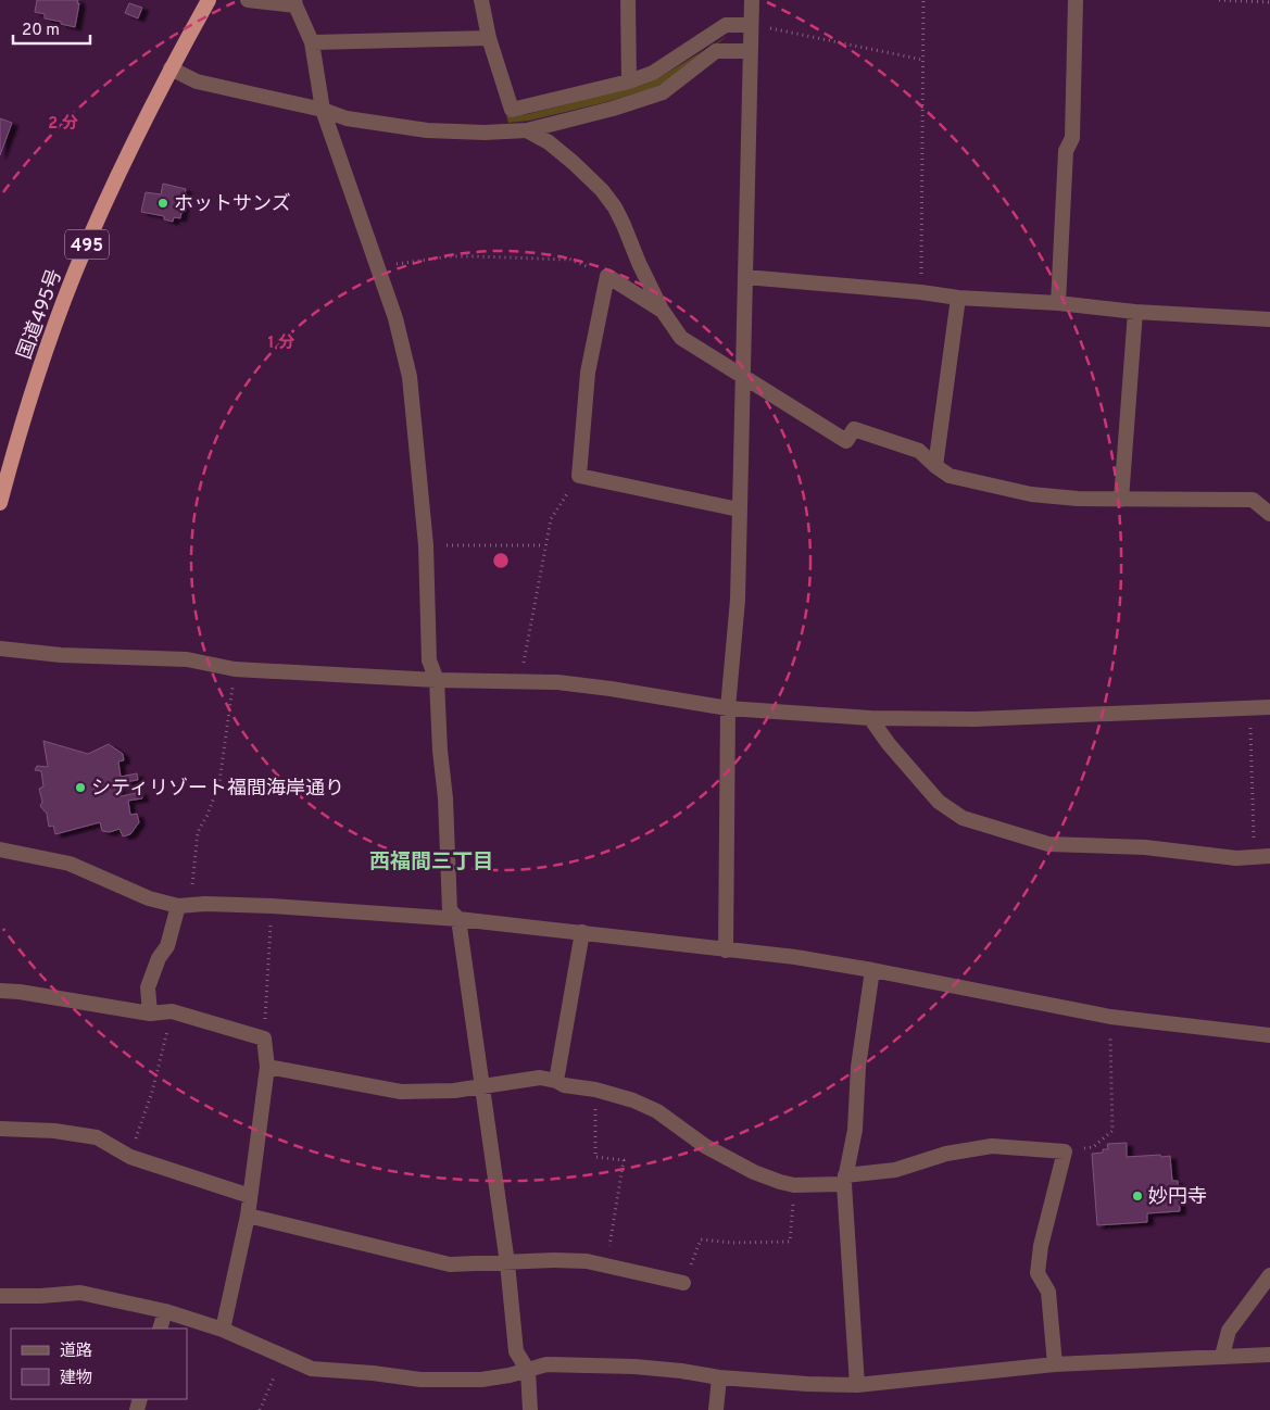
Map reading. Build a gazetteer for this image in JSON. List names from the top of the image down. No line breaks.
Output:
{"streets":{"highway":["495","国道495号"]},"districts":["西福間三丁目"],"places":["ホットサンズ","シティリゾート福間海岸通り","妙円寺"],"legend":["道路","建物"],"scale_bar":"20 m","rings":["2 分","1 分"]}
